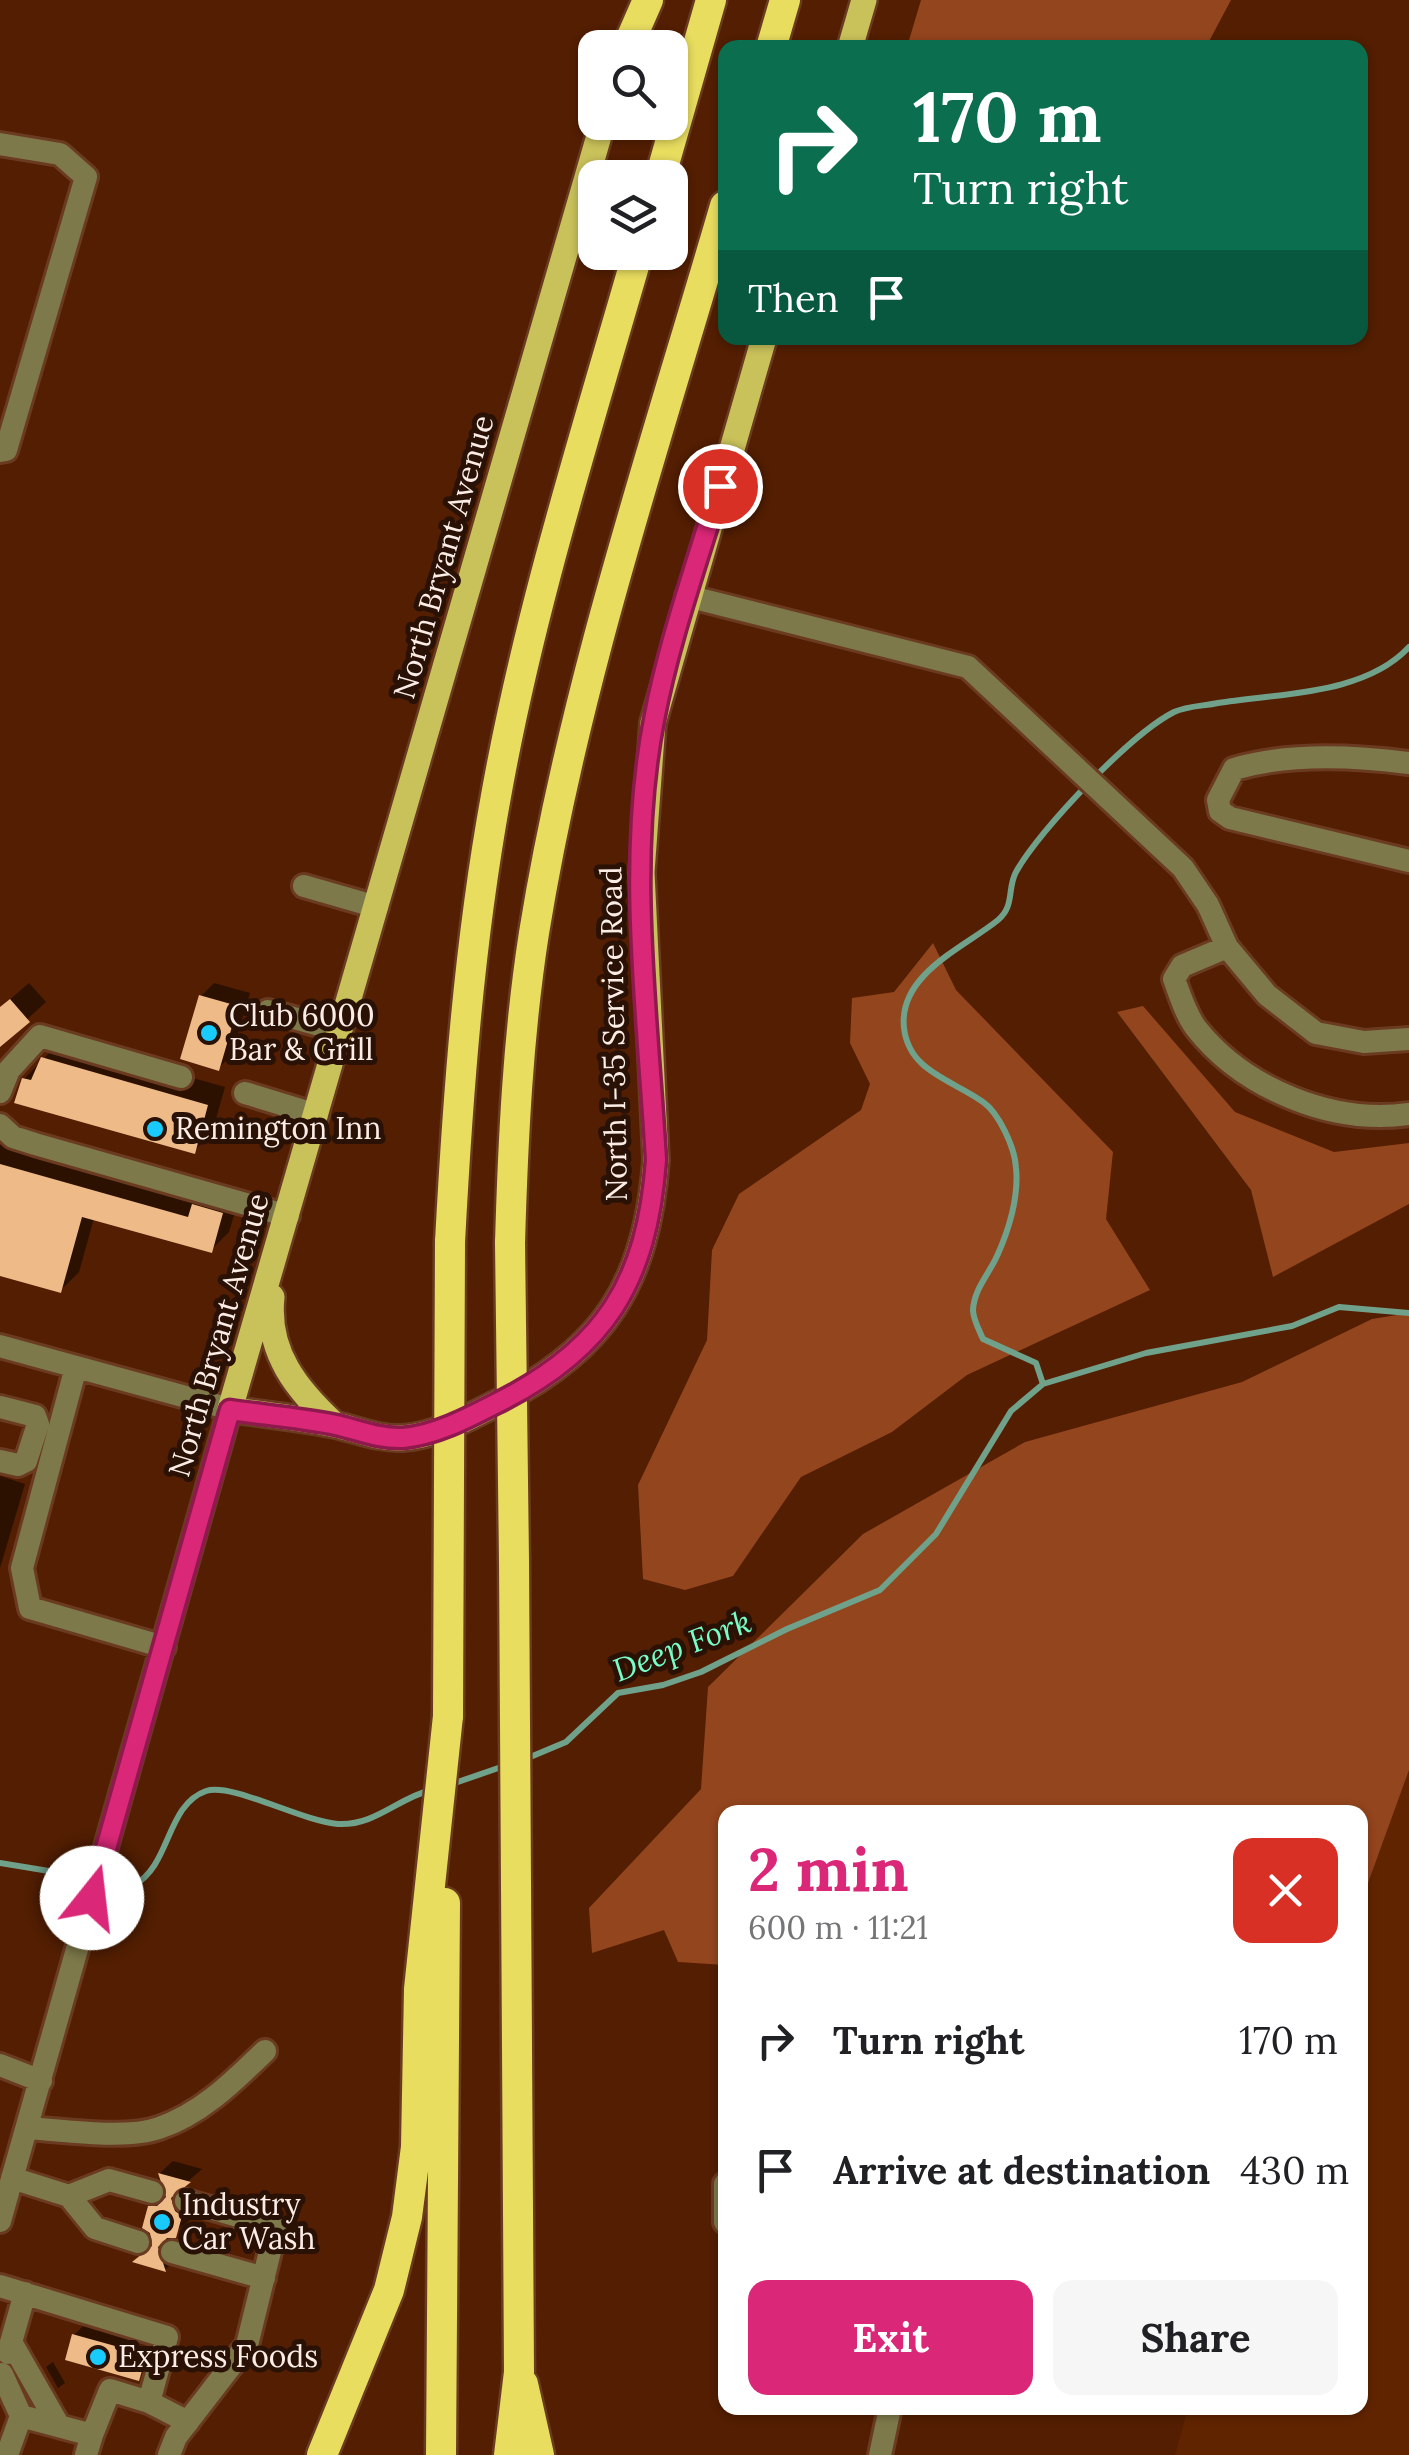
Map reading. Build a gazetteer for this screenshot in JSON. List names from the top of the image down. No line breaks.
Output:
{"streets":{"main road":["North Bryant Avenue","North I-35 Service Road"]},"crossings":[["North Bryant Avenue","North I-35 Service Road"]],"water":["Deep Fork"],"places":["Club 6000 Bar & Grill","Remington Inn","Industry Car Wash","Express Foods"],"page":{"turn":["170 m","Turn right"],"then":"Then","heading":["2 min","600 m · 11:21"],"list":[{"name":"Turn right","value":"170 m"},{"name":"Arrive at destination","value":"430 m"}],"buttons":["Exit","Share"]}}
